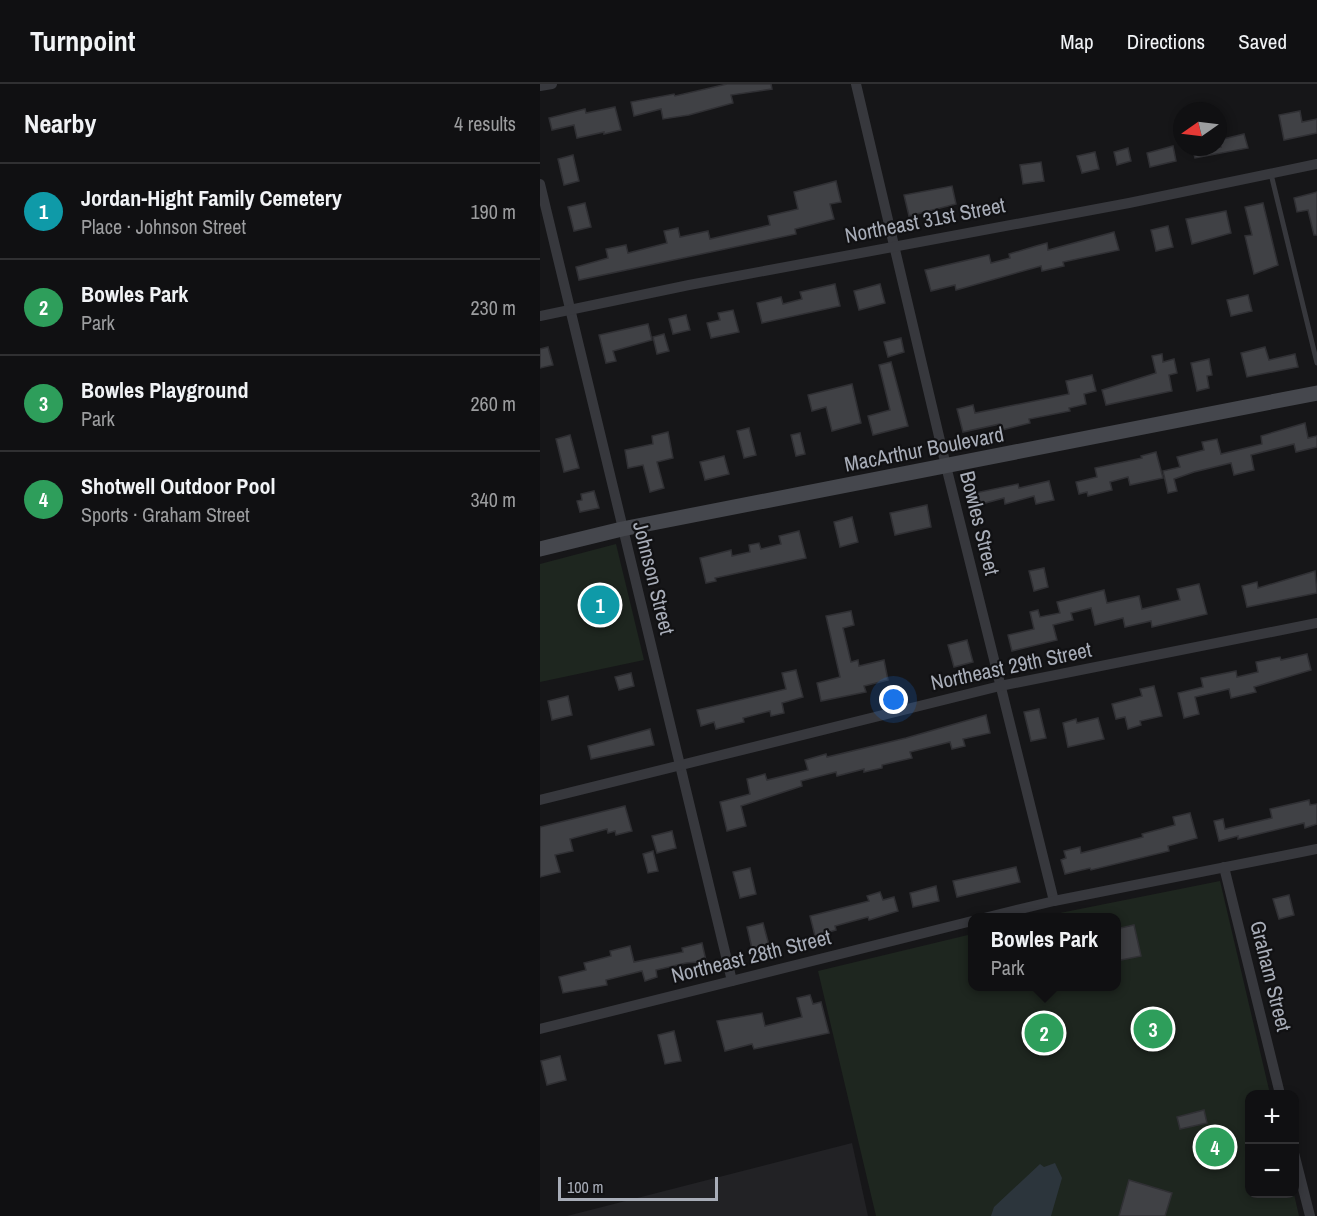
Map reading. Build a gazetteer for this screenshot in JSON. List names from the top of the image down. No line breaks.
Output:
{"streets":{"main road":["MacArthur Boulevard"],"street":["Northeast 31st Street","Bowles Street","Johnson Street","Northeast 29th Street","Northeast 28th Street","Graham Street"]},"crossings":[["Northeast 31st Street","Bowles Street"],["Northeast 31st Street","Johnson Street"],["MacArthur Boulevard","Bowles Street"],["MacArthur Boulevard","Johnson Street"],["Bowles Street","Northeast 29th Street"],["Johnson Street","Northeast 29th Street"],["Johnson Street","Northeast 28th Street"]],"scale_bar":"100 m","north":"left","page":{"header":"Turnpoint","nav":["Map","Directions","Saved"],"heading":["Nearby","4 results"],"list":[{"mark":"1","name":"Jordan-Hight Family Cemetery","note":"Place · Johnson Street","value":"190 m"},{"mark":"2","name":"Bowles Park","note":"Park","value":"230 m"},{"mark":"3","name":"Bowles Playground","note":"Park","value":"260 m"},{"mark":"4","name":"Shotwell Outdoor Pool","note":"Sports · Graham Street","value":"340 m"}],"pins":["1","3","2","4"],"popup":["Bowles Park","Park"],"map_buttons":["+","−"],"scale":"100 m"}}
